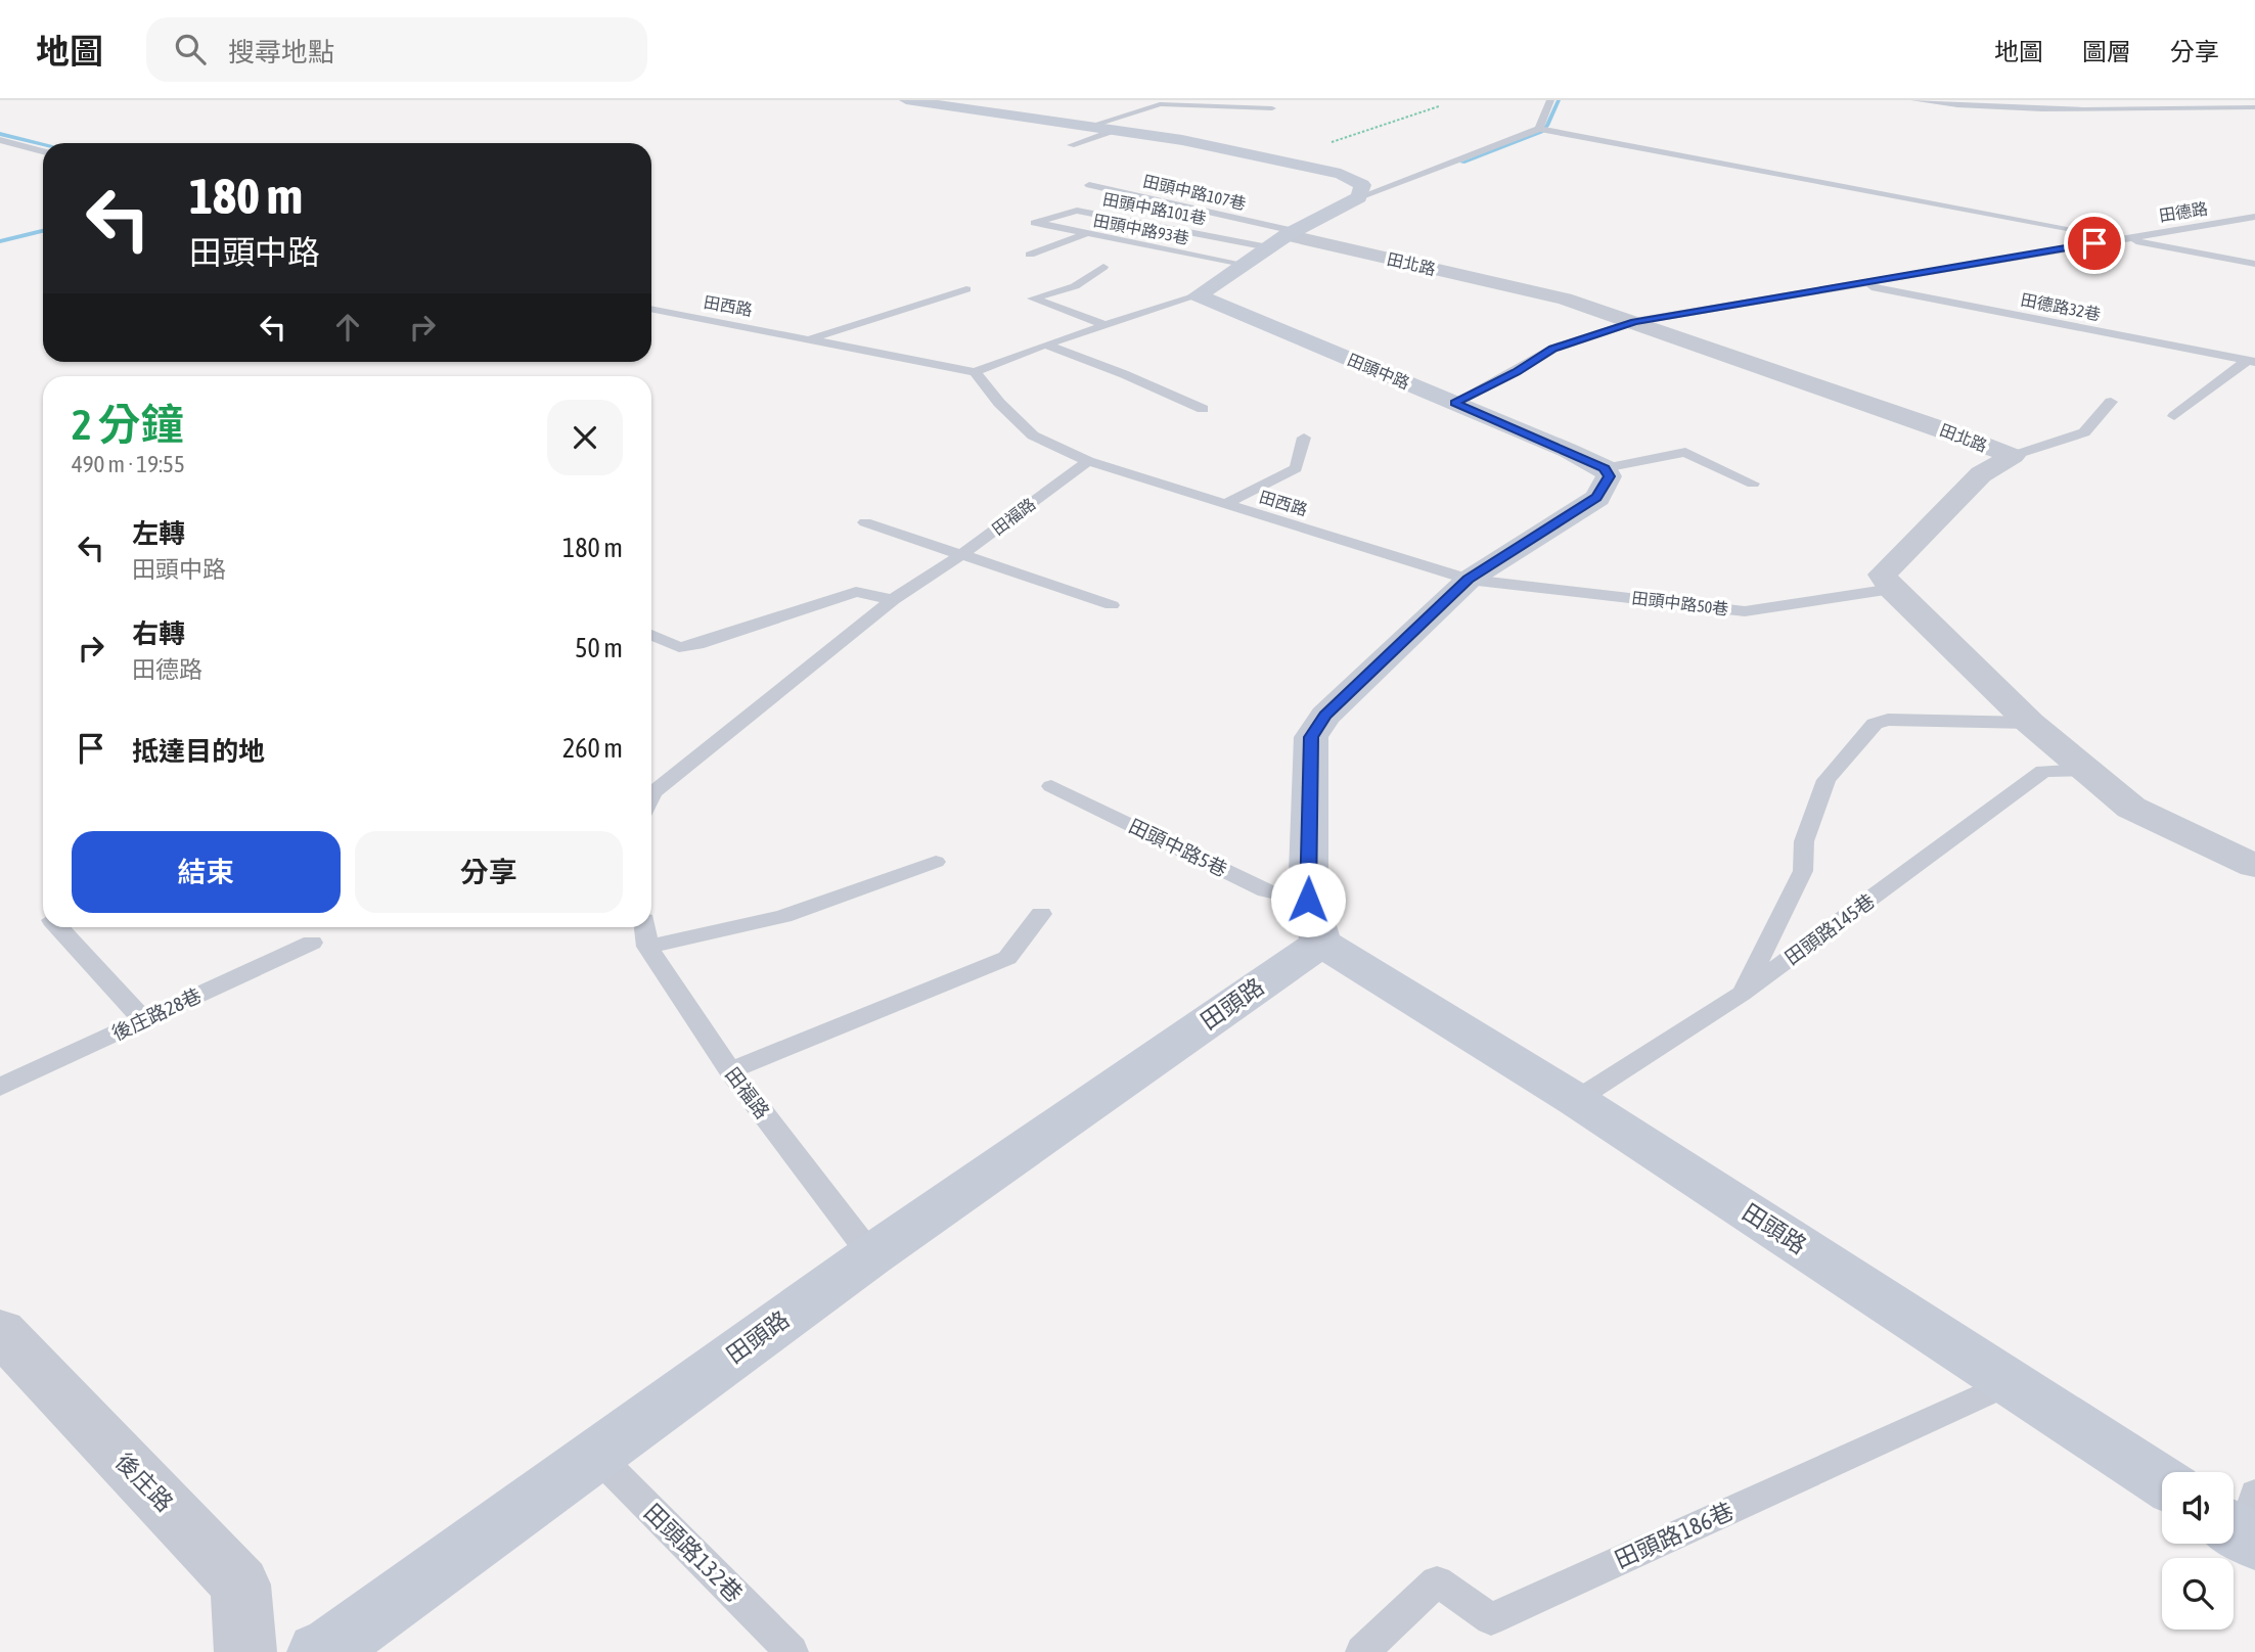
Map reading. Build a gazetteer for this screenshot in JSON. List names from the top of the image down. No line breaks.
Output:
{"streets":{"street":["田北路","田頭中路","田頭路","後庄路"],"lane":["田頭中路107巷","田頭中路101巷","田德路","田頭中路93巷","田西路","田德路32巷","田福路","田頭中路50巷","田頭中路5巷","田頭路145巷","後庄路28巷","田頭路186巷","田頭路132巷"]},"crossings":[["田頭中路107巷","田頭中路101巷"],["田頭中路107巷","田北路"],["田頭中路101巷","田頭中路93巷"],["田頭中路101巷","田北路"],["田德路","田北路"],["田德路","田德路32巷"],["田德路","田頭中路"],["田北路","田頭中路50巷"],["田西路","田福路"],["田西路","田頭中路50巷"],["田福路","田頭路"],["田頭中路5巷","田頭路"],["田頭路145巷","田頭路"],["田頭路","田頭路186巷"],["田頭路","田頭路132巷"]],"page":{"header":"地圖","search":"搜尋地點","nav":["地圖","圖層","分享"],"turn":["180 m","田頭中路"],"heading":["2 分鐘","490 m · 19:55"],"list":[{"name":"左轉","note":"田頭中路","value":"180 m"},{"name":"右轉","note":"田德路","value":"50 m"},{"name":"抵達目的地","value":"260 m"}],"buttons":["結束","分享"]}}
